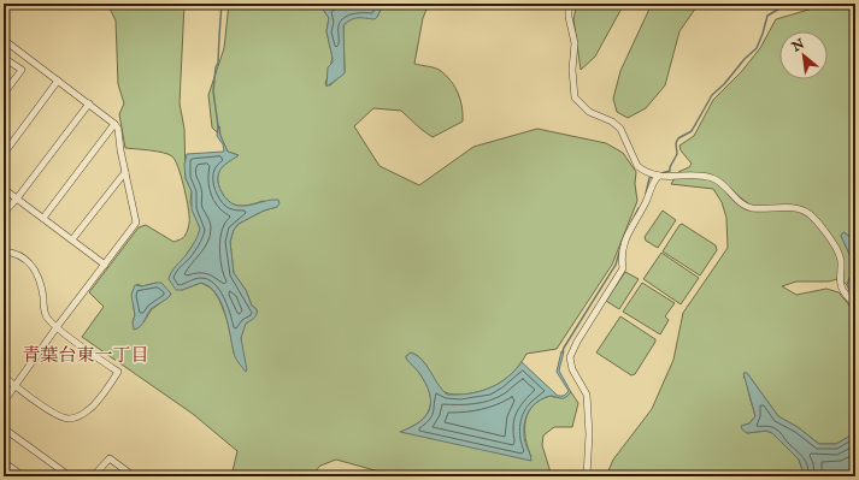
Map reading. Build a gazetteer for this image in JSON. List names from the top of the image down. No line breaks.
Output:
{"districts":["青葉台東一丁目"],"north":"top left"}
